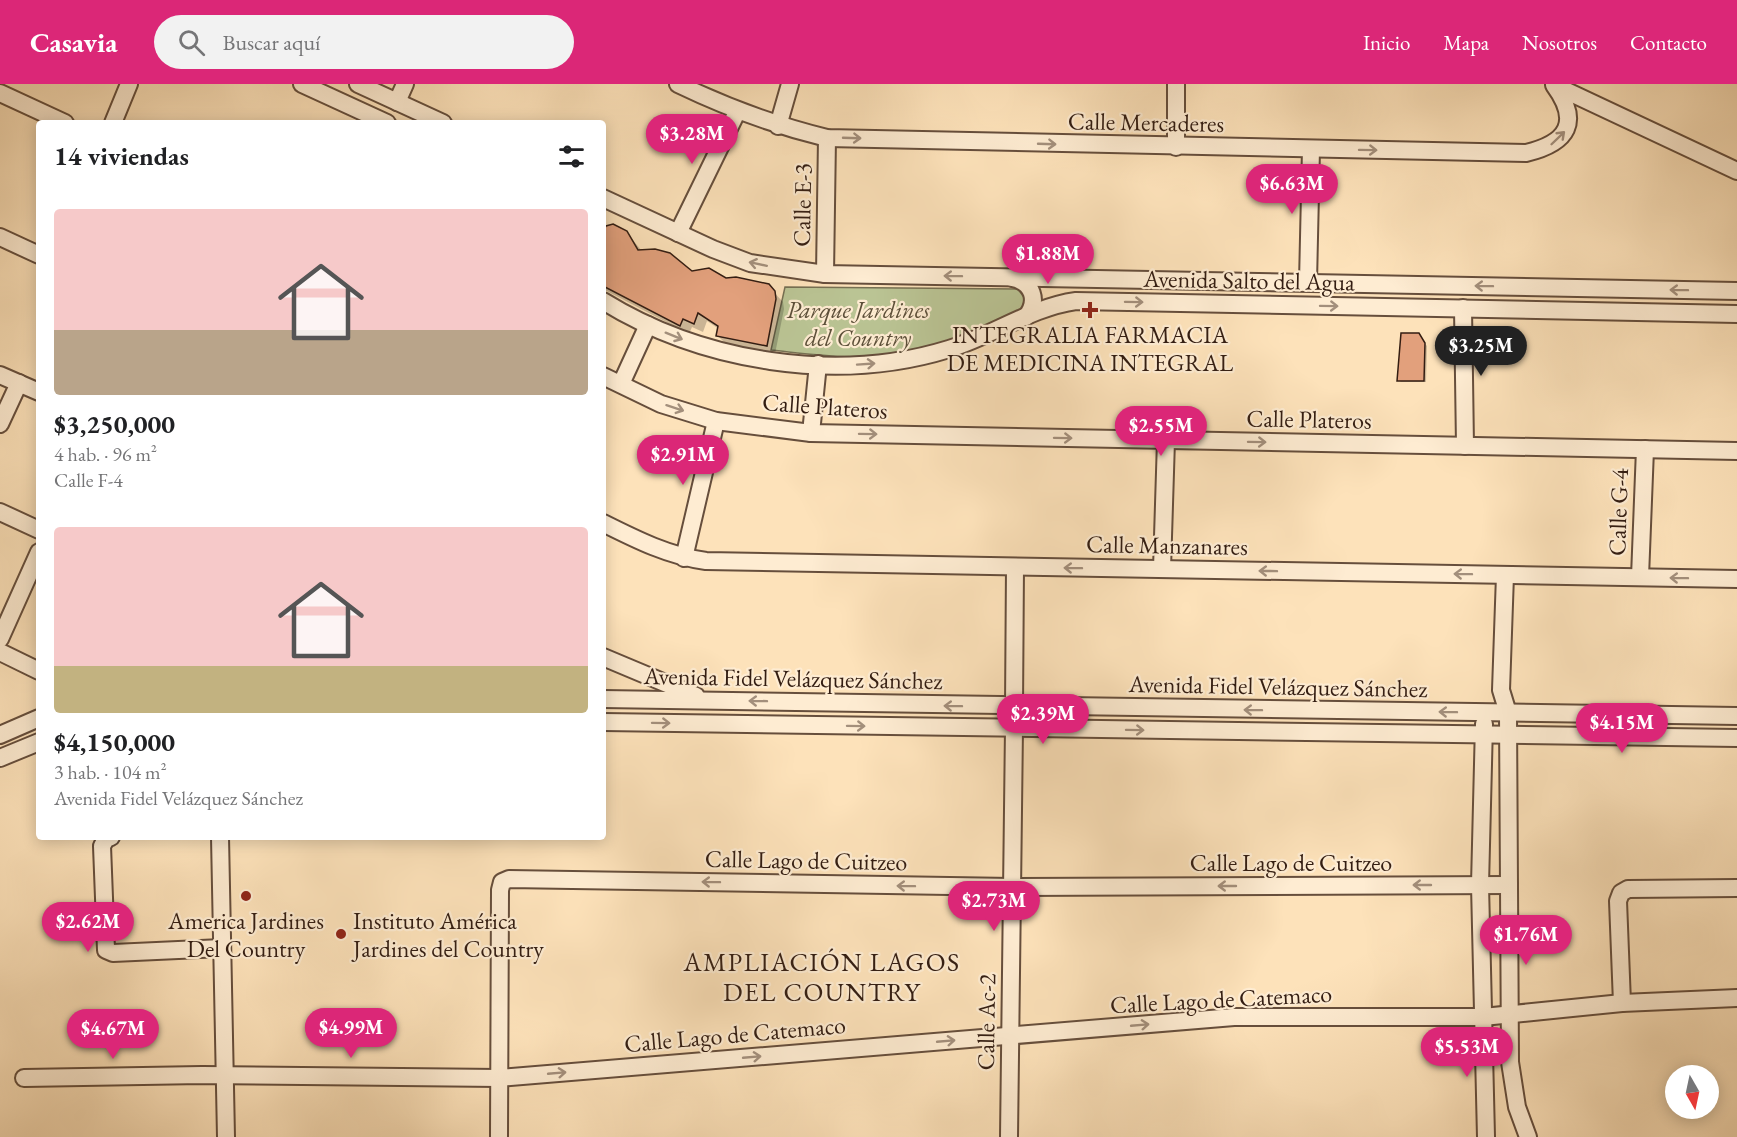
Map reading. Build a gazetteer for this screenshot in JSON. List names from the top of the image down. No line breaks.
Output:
{"streets":{"street":["Calle Mercaderes","Calle E-3","Avenida Salto del Agua","Calle Plateros","Calle G-4","Calle Manzanares","Avenida Fidel Velázquez Sánchez","Calle Lago de Cuitzeo","Calle Lago de Catemaco","Calle Ac-2"]},"crossings":[["Calle Mercaderes","Calle E-3"],["Calle E-3","Avenida Salto del Agua"],["Calle Plateros","Calle G-4"],["Calle G-4","Calle Manzanares"],["Avenida Fidel Velázquez Sánchez","Calle Ac-2"],["Calle Lago de Cuitzeo","Calle Lago de Catemaco"],["Calle Lago de Cuitzeo","Calle Ac-2"],["Calle Lago de Catemaco","Calle Ac-2"]],"one_way":["Calle Mercaderes","Calle Plateros","Calle Manzanares","Calle Lago de Cuitzeo","Calle Lago de Catemaco"],"districts":["AMPLIACIÓN LAGOS DEL COUNTRY"],"parks":["Parque Jardines del Country"],"places":{"health":["INTEGRALIA FARMACIA DE MEDICINA INTEGRAL"],"other":["America Jardines Del Country","Instituto América Jardines del Country"]},"north":"bottom","page":{"header":"Casavia","search":"Buscar aquí","nav":["Inicio","Mapa","Nosotros","Contacto"],"price":["$3.28M","$6.63M","$1.88M","$3.25M","$2.55M","$2.91M","$2.39M","$4.15M","$2.73M","$2.62M","$1.76M","$4.99M","$4.67M","$5.53M"],"heading":"14 viviendas","list":[{"name":"$3,250,000","note":"4 hab. · 96 m² · Calle F-4"},{"name":"$4,150,000","note":"3 hab. · 104 m² · Avenida Fidel Velázquez Sánchez"}]}}
